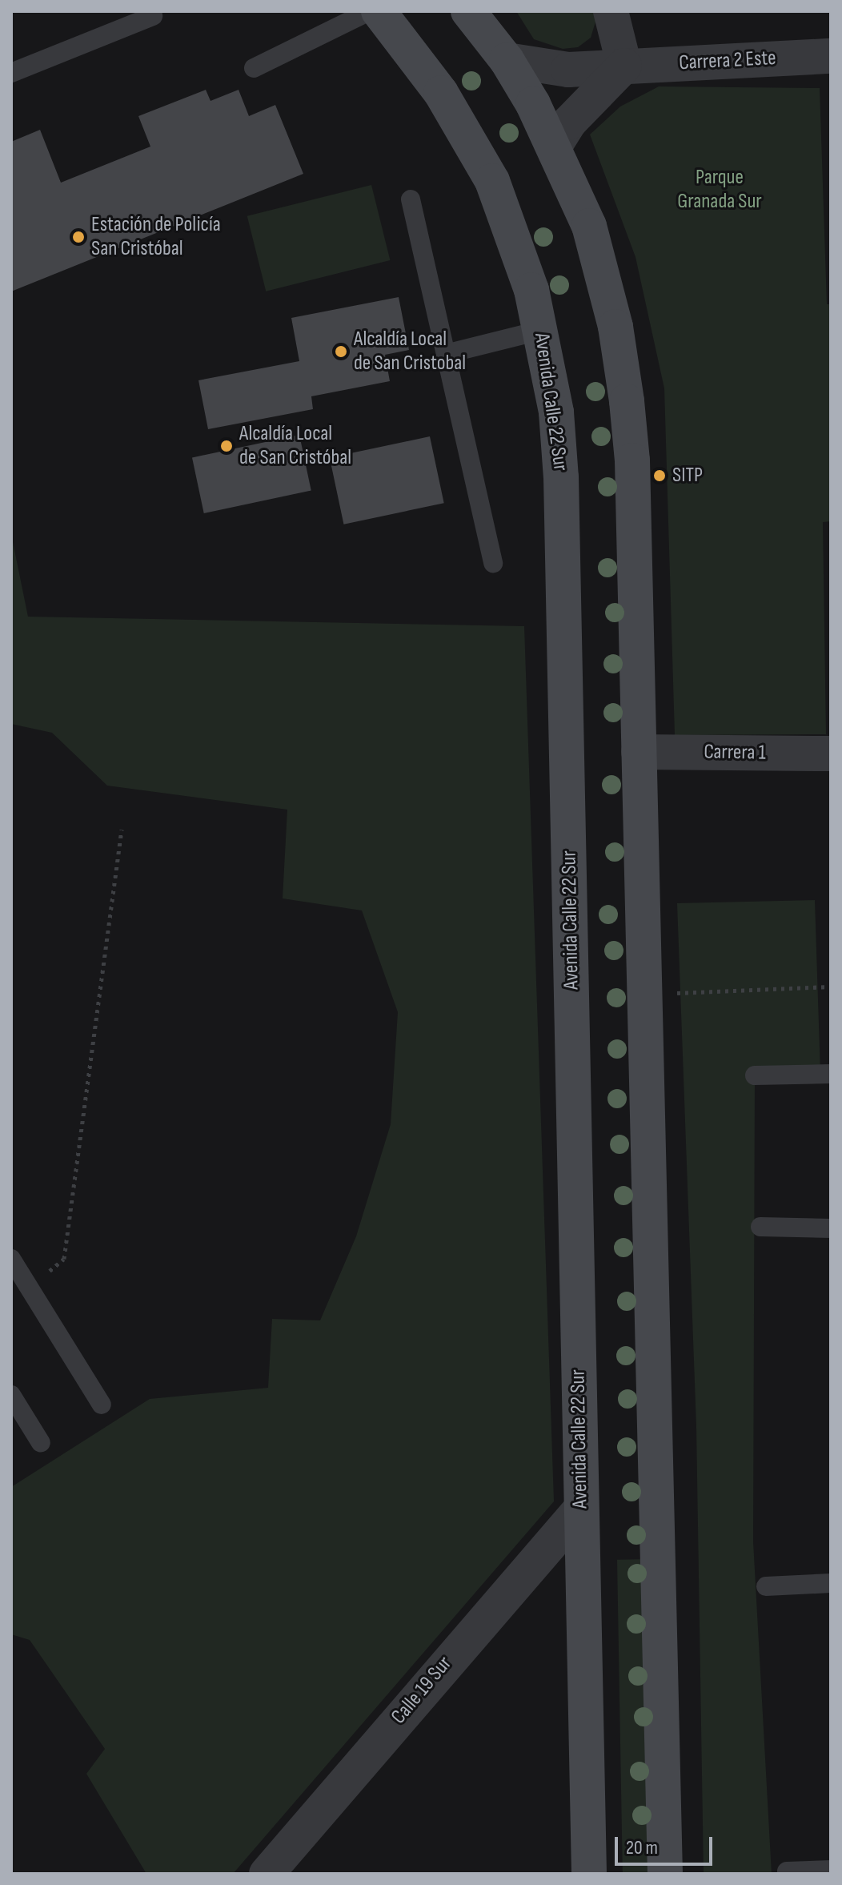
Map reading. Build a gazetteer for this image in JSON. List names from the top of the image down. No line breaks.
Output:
{"streets":{"main road":["Avenida Calle 22 Sur"],"street":["Carrera 2 Este","Carrera 1","Calle 19 Sur"]},"crossings":[["Avenida Calle 22 Sur","Calle 19 Sur"]],"parks":["Parque Granada Sur"],"places":["Estación de Policía San Cristóbal","Alcaldía Local de San Cristobal","Alcaldía Local de San Cristóbal","SITP"],"scale_bar":"20 m"}
